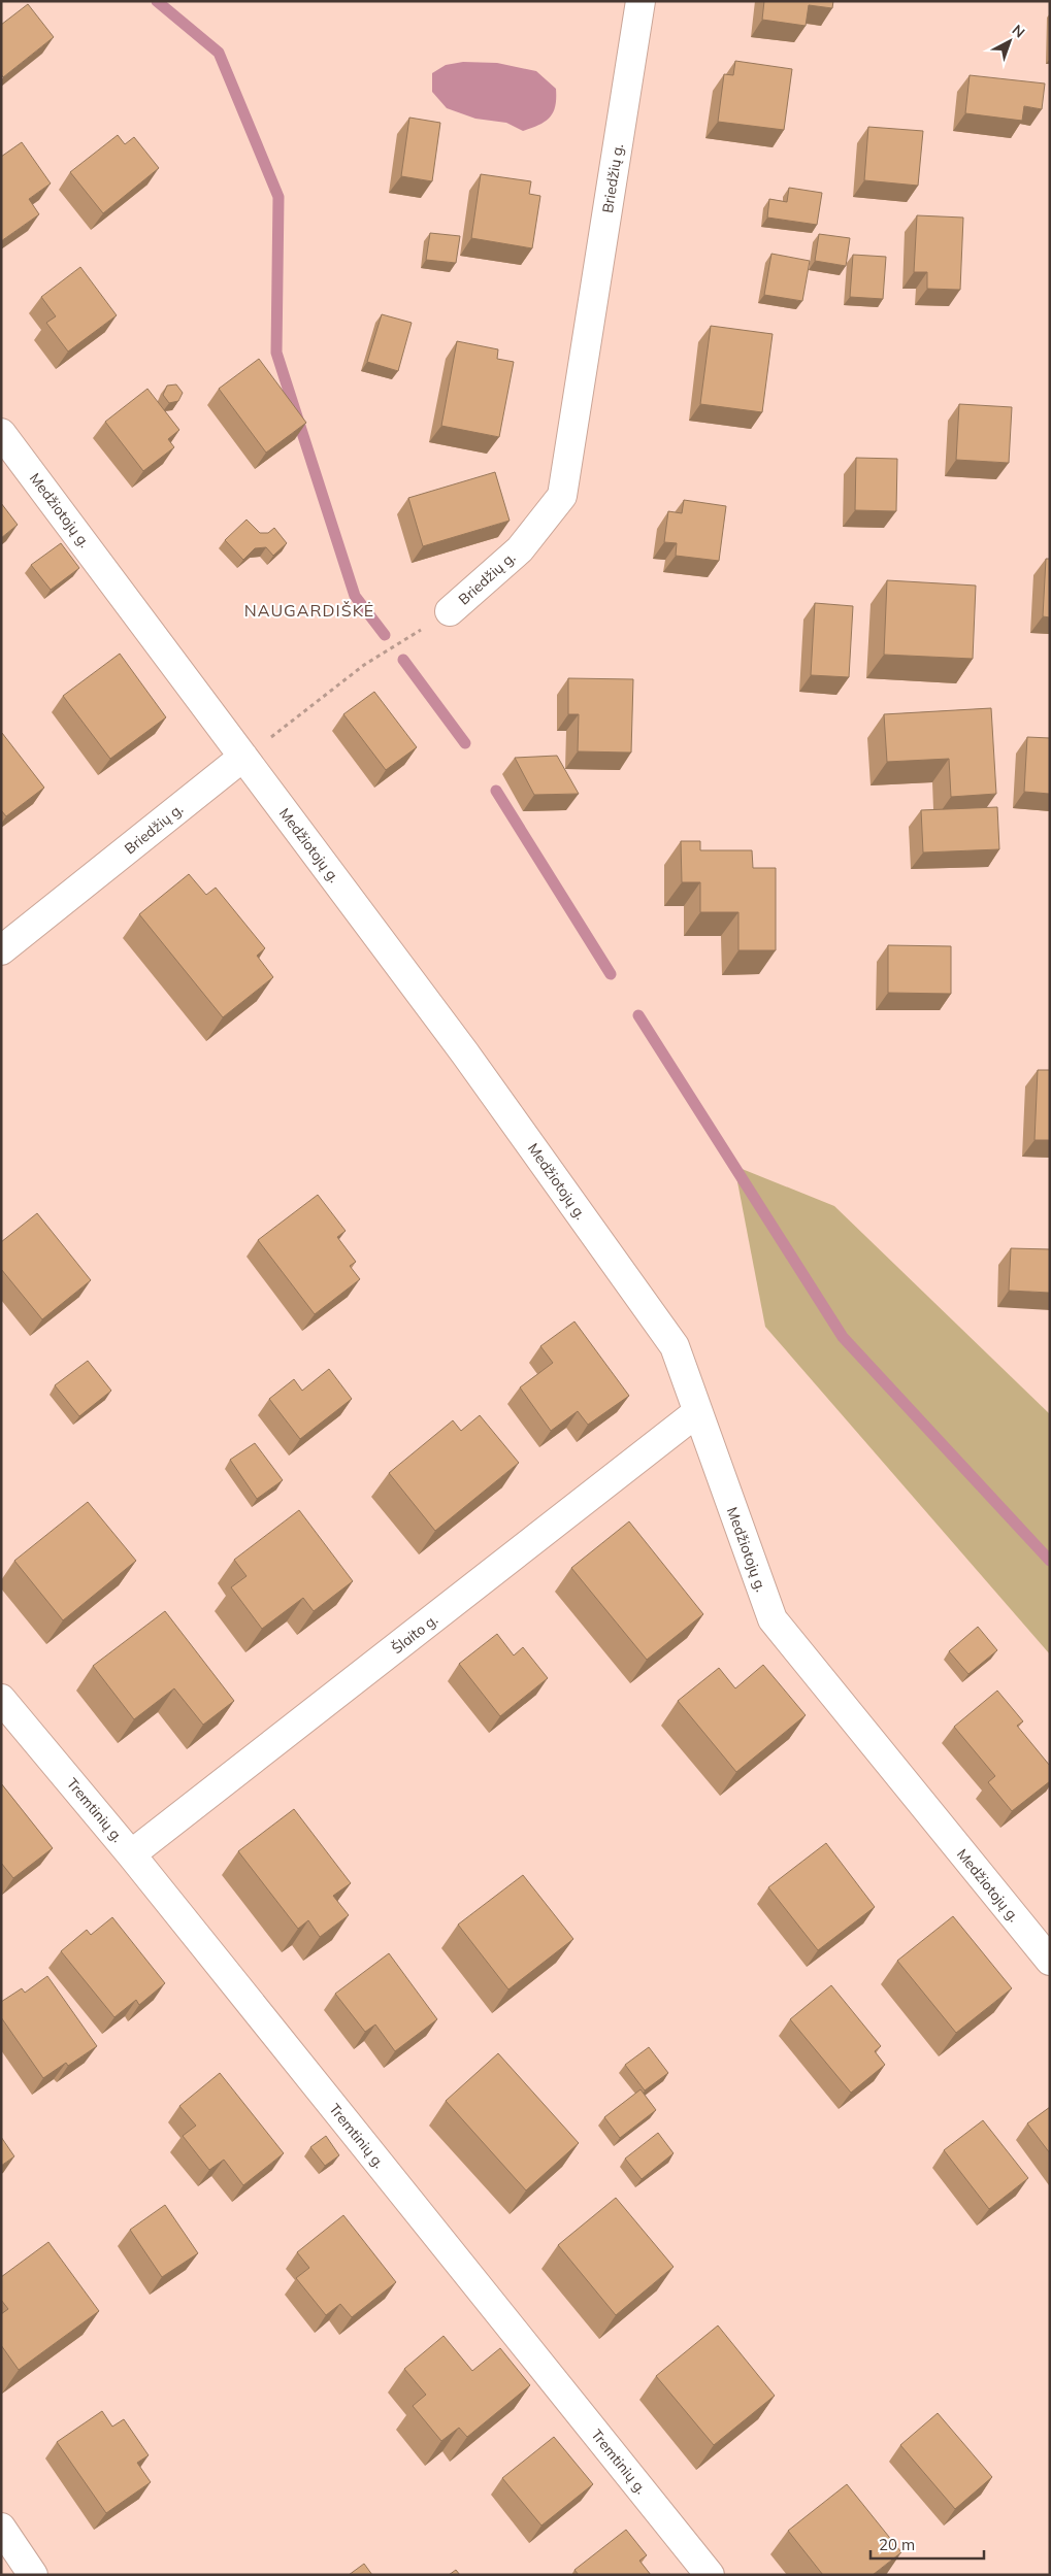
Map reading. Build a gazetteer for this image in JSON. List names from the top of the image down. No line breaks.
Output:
{"streets":{"street":["Briedžių g.","Medžiotojų g.","Šlaito g.","Tremtinių g."]},"crossings":[["Briedžių g.","Medžiotojų g."],["Medžiotojų g.","Šlaito g."],["Šlaito g.","Tremtinių g."]],"districts":["NAUGARDIŠKĖ"],"scale_bar":"20 m","north":"top right"}
